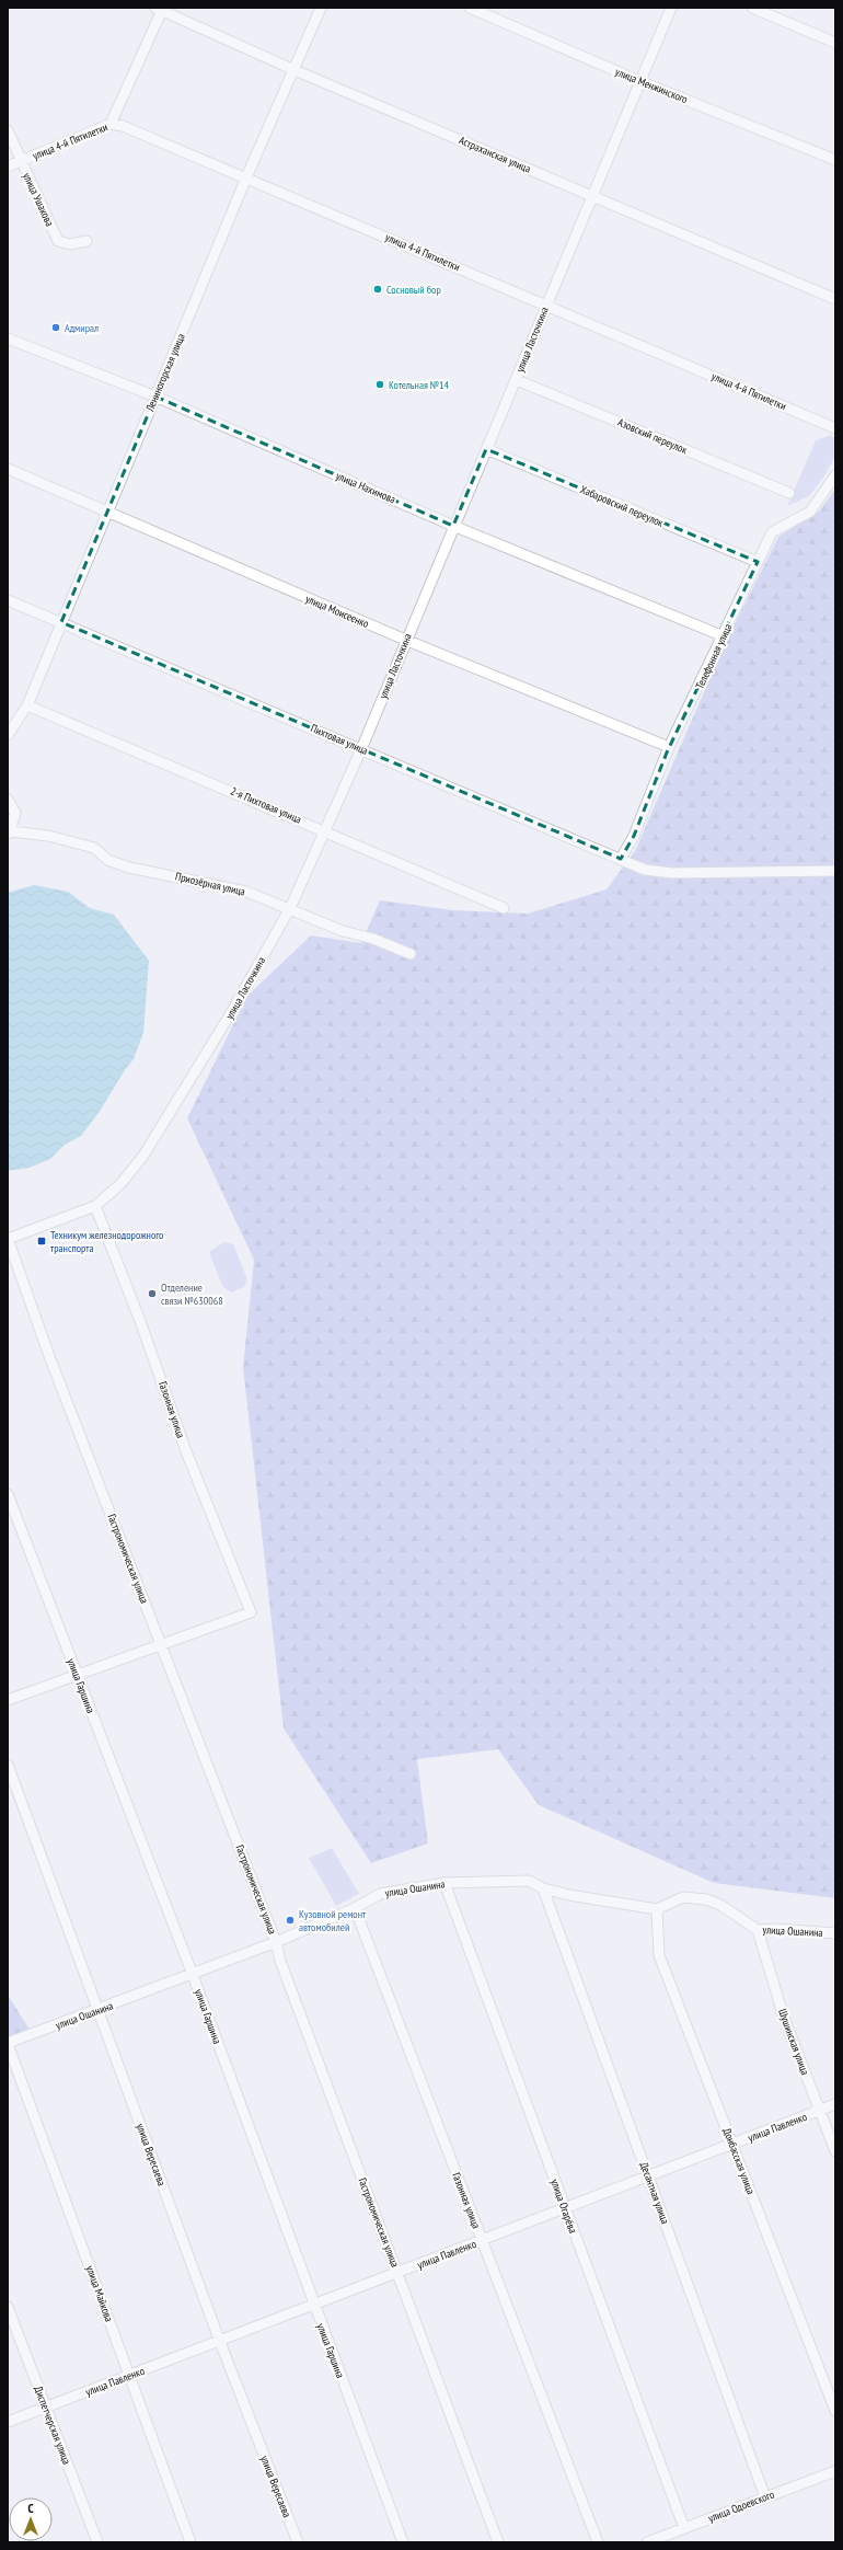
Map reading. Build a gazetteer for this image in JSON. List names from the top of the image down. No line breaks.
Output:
{"streets":{"street":["улица Менжинского","улица 4-й Пятилетки","Астраханская улица","улица Ушакова","улица Ласточкина","Лениногорская улица","Азовский переулок","улица Нахимова","Хабаровский переулок","улица Моисеенко","Телефонная улица","Пихтовая улица","2-я Пихтовая улица","Приозёрная улица","Газонная улица","Гастрономическая улица","улица Гаршина","улица Ошанина","Шушинская улица","улица Павленко","улица Вересаева","Донбасская улица","Десантная улица","улица Огарёва","улица Майкова","Диспетчерская улица","улица Одоевского"]},"crossings":[["улица Менжинского","улица Ласточкина"],["улица 4-й Пятилетки","улица Ушакова"],["улица 4-й Пятилетки","улица Ласточкина"],["улица 4-й Пятилетки","Лениногорская улица"],["Астраханская улица","улица Ласточкина"],["Астраханская улица","Лениногорская улица"],["улица Ласточкина","Азовский переулок"],["улица Ласточкина","улица Нахимова"],["улица Ласточкина","Хабаровский переулок"],["улица Ласточкина","улица Моисеенко"],["улица Ласточкина","Пихтовая улица"],["улица Ласточкина","2-я Пихтовая улица"],["улица Ласточкина","Приозёрная улица"],["улица Ласточкина","Газонная улица"],["улица Ласточкина","Гастрономическая улица"],["Лениногорская улица","улица Нахимова"],["Лениногорская улица","улица Моисеенко"],["Лениногорская улица","Пихтовая улица"],["Лениногорская улица","2-я Пихтовая улица"],["улица Нахимова","Телефонная улица"],["Хабаровский переулок","Телефонная улица"],["улица Моисеенко","Телефонная улица"],["Телефонная улица","Пихтовая улица"],["Газонная улица","Гастрономическая улица"],["Газонная улица","улица Ошанина"],["Газонная улица","улица Павленко"],["Гастрономическая улица","улица Ошанина"],["Гастрономическая улица","улица Павленко"],["улица Гаршина","улица Ошанина"],["улица Гаршина","улица Павленко"],["улица Ошанина","Шушинская улица"],["улица Ошанина","улица Вересаева"],["улица Ошанина","Донбасская улица"],["улица Ошанина","Десантная улица"],["улица Ошанина","улица Огарёва"],["улица Ошанина","улица Майкова"],["Шушинская улица","улица Павленко"],["улица Павленко","улица Вересаева"],["улица Павленко","Донбасская улица"],["улица Павленко","Десантная улица"],["улица Павленко","улица Огарёва"],["улица Павленко","улица Майкова"],["улица Павленко","Диспетчерская улица"],["Десантная улица","улица Одоевского"],["улица Огарёва","улица Одоевского"]],"places":{"other":["Сосновый бор","Адмирал","Котельная №14","Отделение связи №630068","Кузовной ремонт автомобилей"],"transit":["Техникум железнодорожного транспорта"]},"north":"top"}
